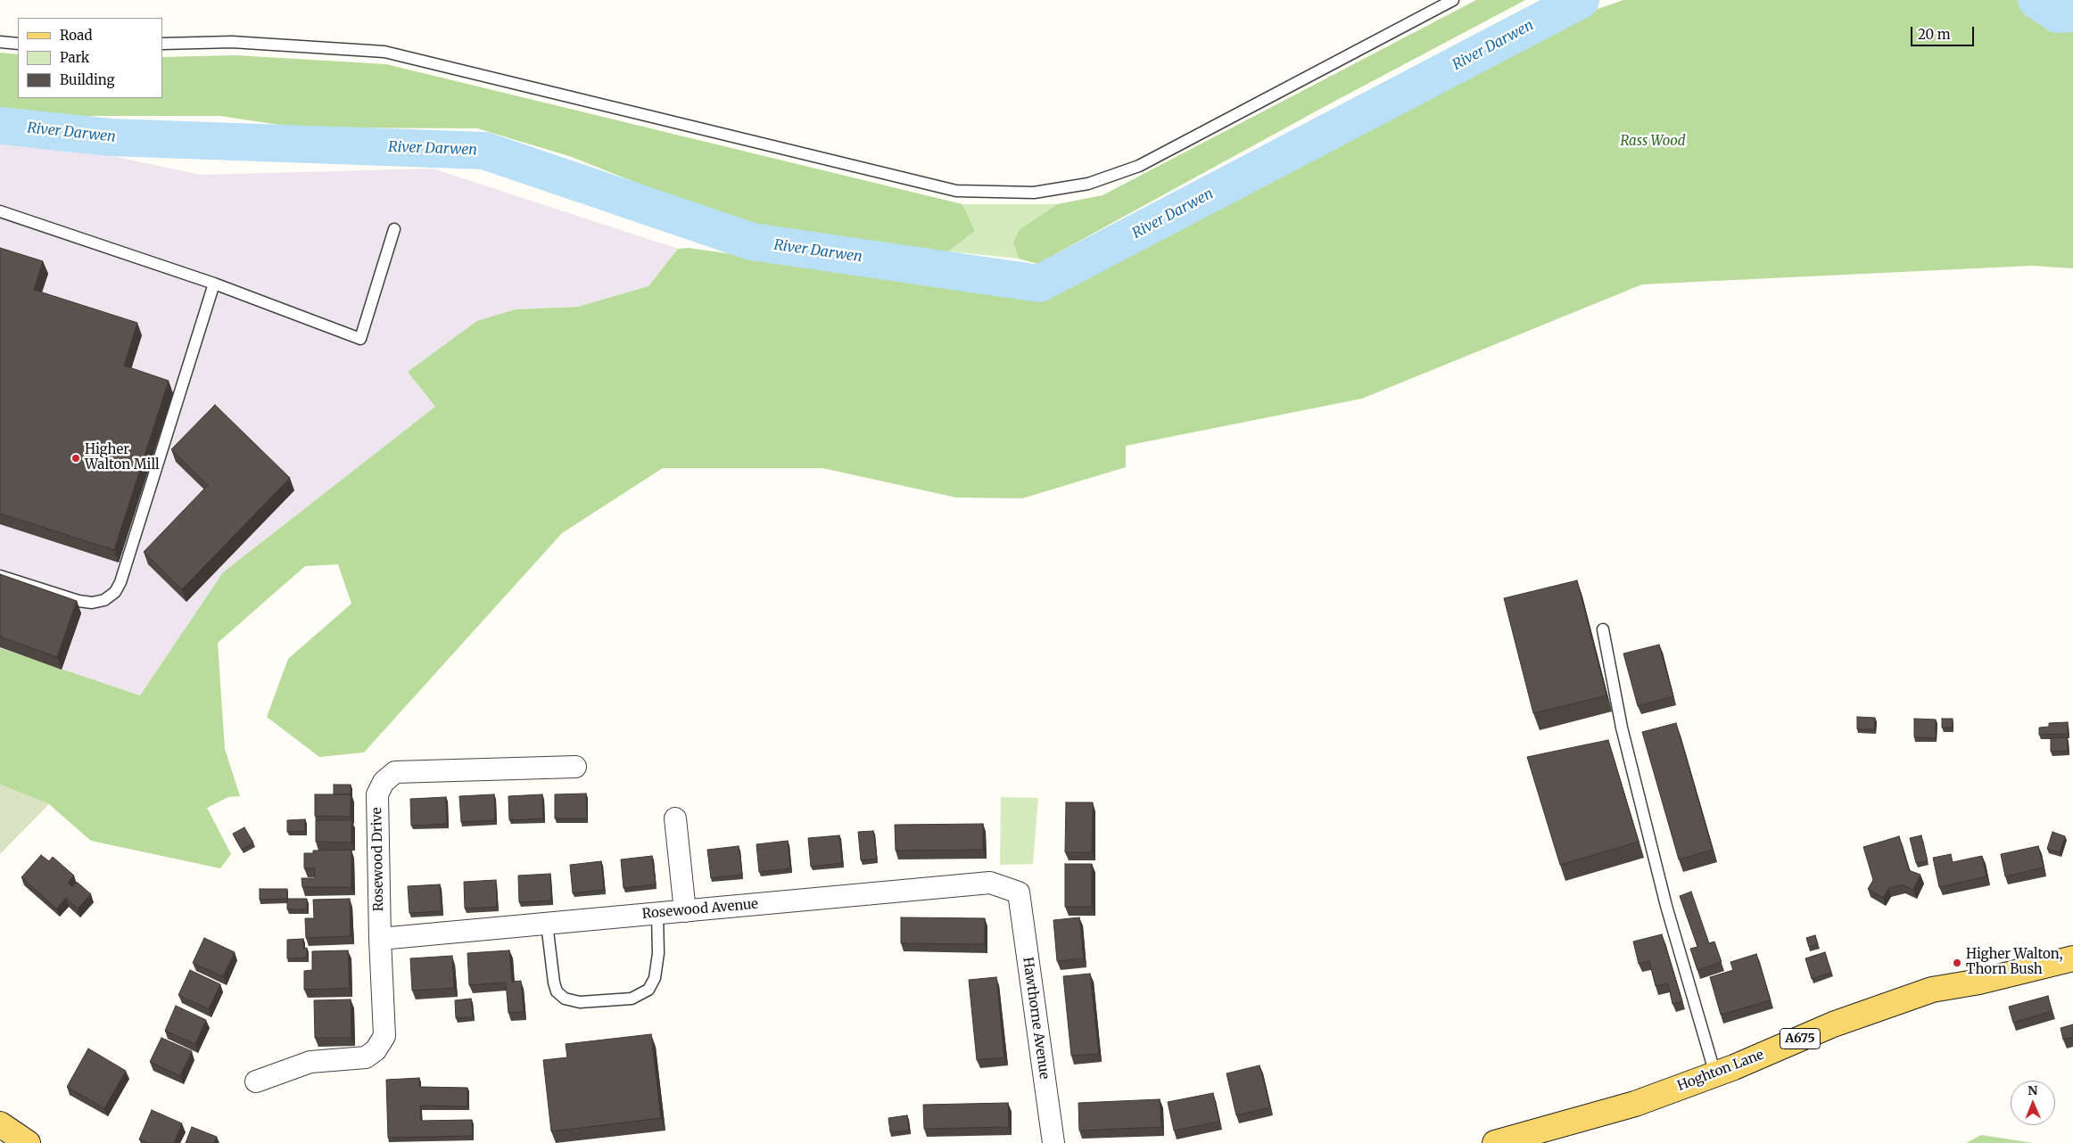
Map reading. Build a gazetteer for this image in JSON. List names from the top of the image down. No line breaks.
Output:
{"streets":{"main road":["A675","Hoghton Lane"],"street":["Rosewood Drive","Rosewood Avenue","Hawthorne Avenue"]},"crossings":[["Rosewood Drive","Rosewood Avenue"],["Rosewood Avenue","Hawthorne Avenue"]],"water":["River Darwen"],"parks":["Rass Wood"],"places":["Higher Walton Mill","Higher Walton, Thorn Bush"],"legend":["Road","Park","Building"],"scale_bar":"20 m","north":"top"}
